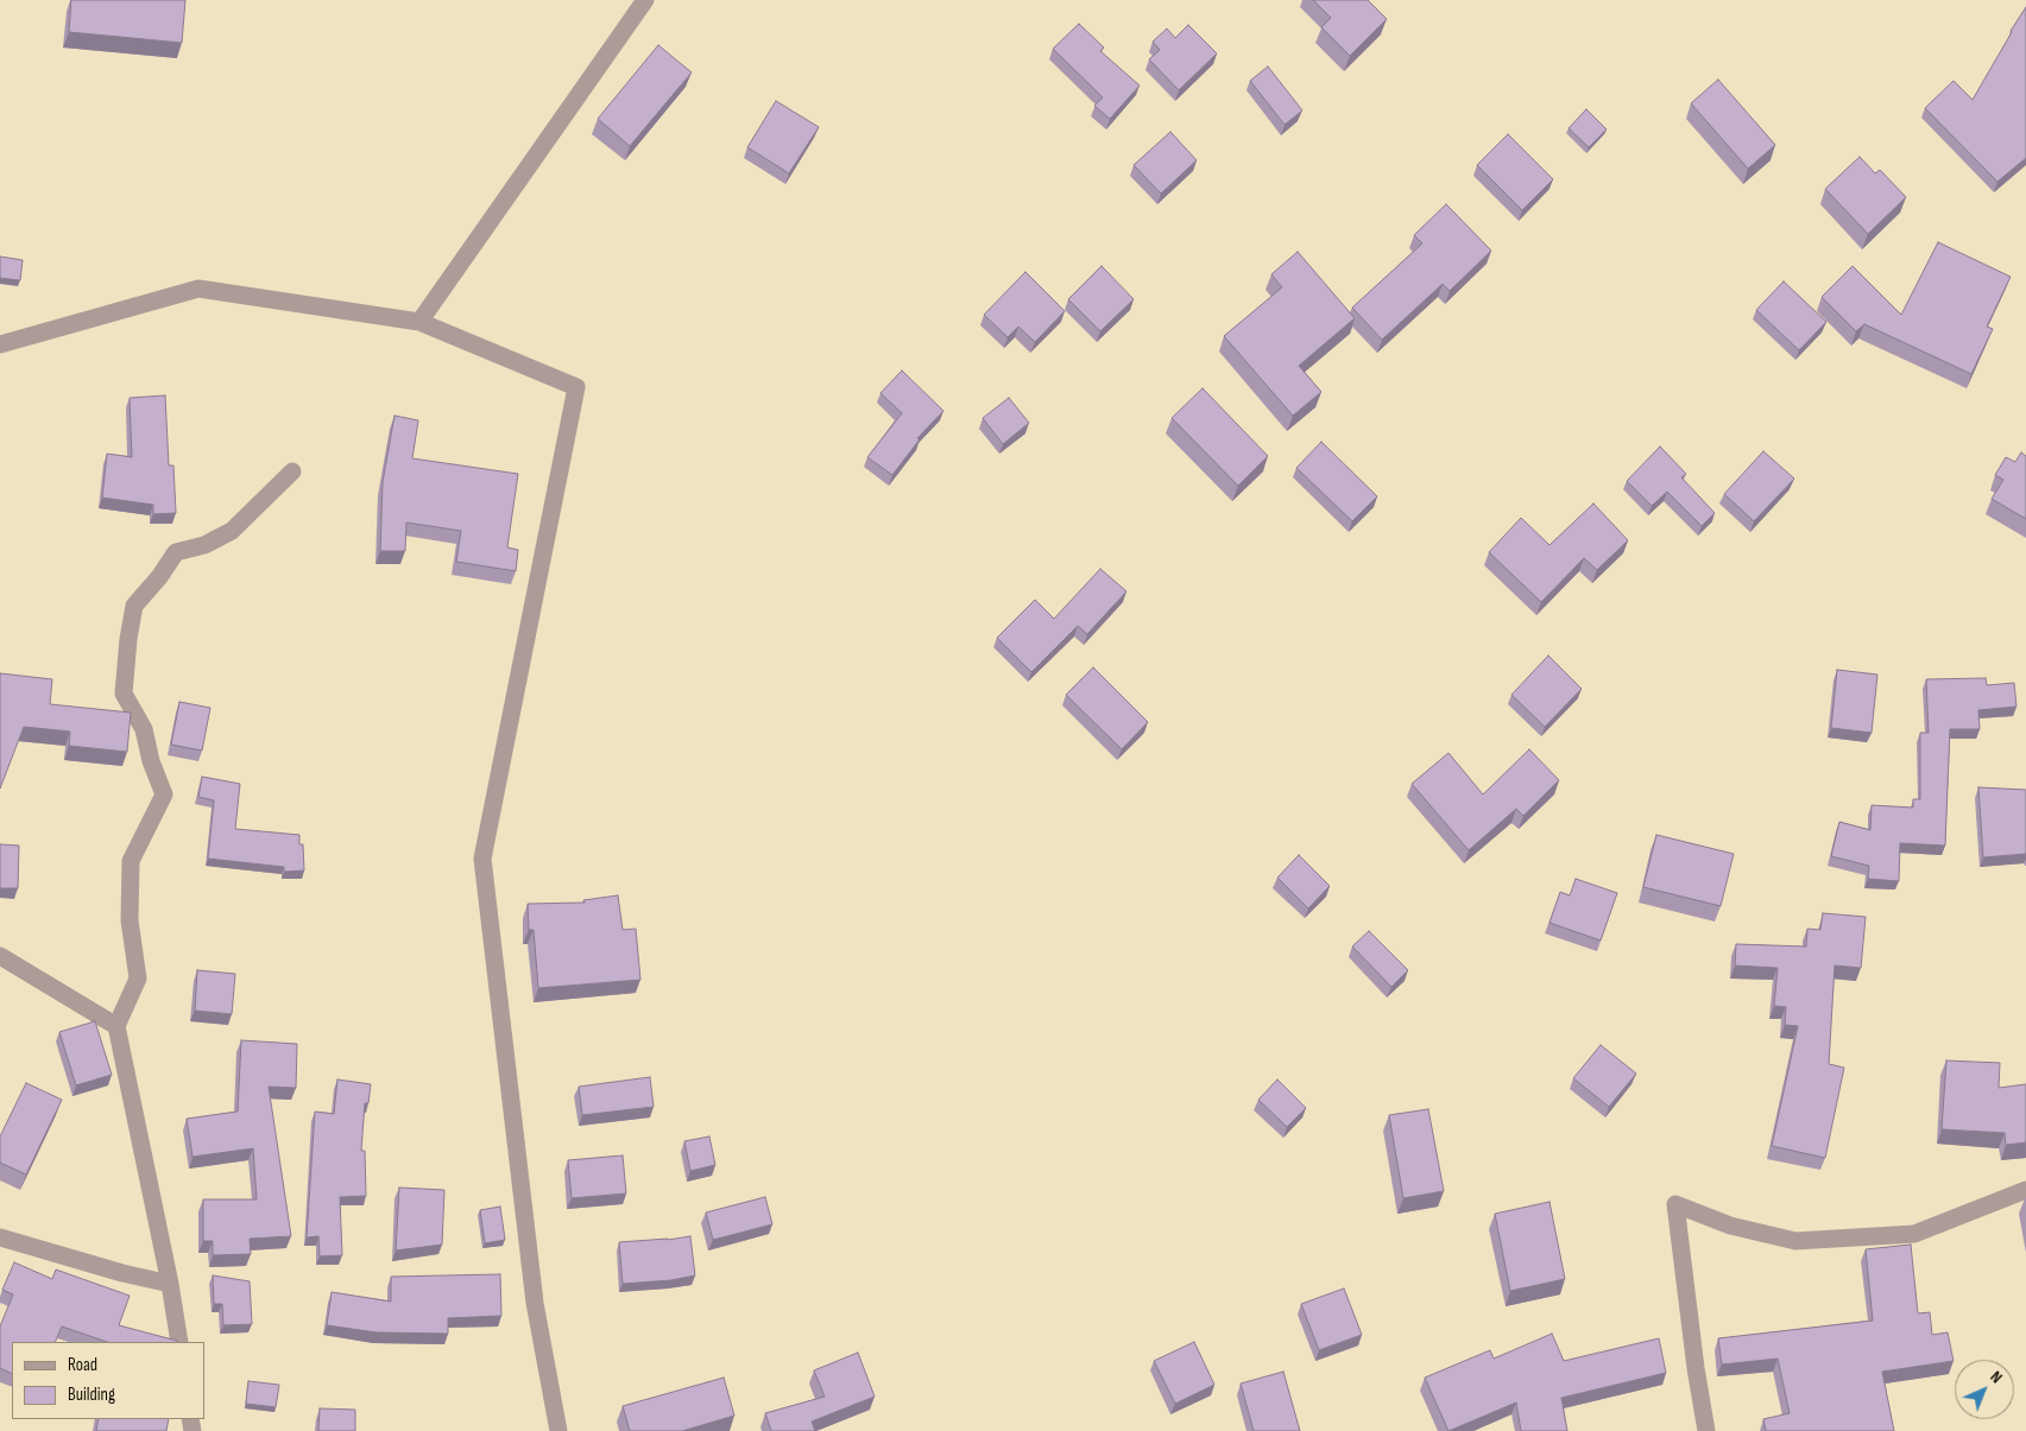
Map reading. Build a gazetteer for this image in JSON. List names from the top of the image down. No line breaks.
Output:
{"legend":["Road","Building"],"north":"top right"}
